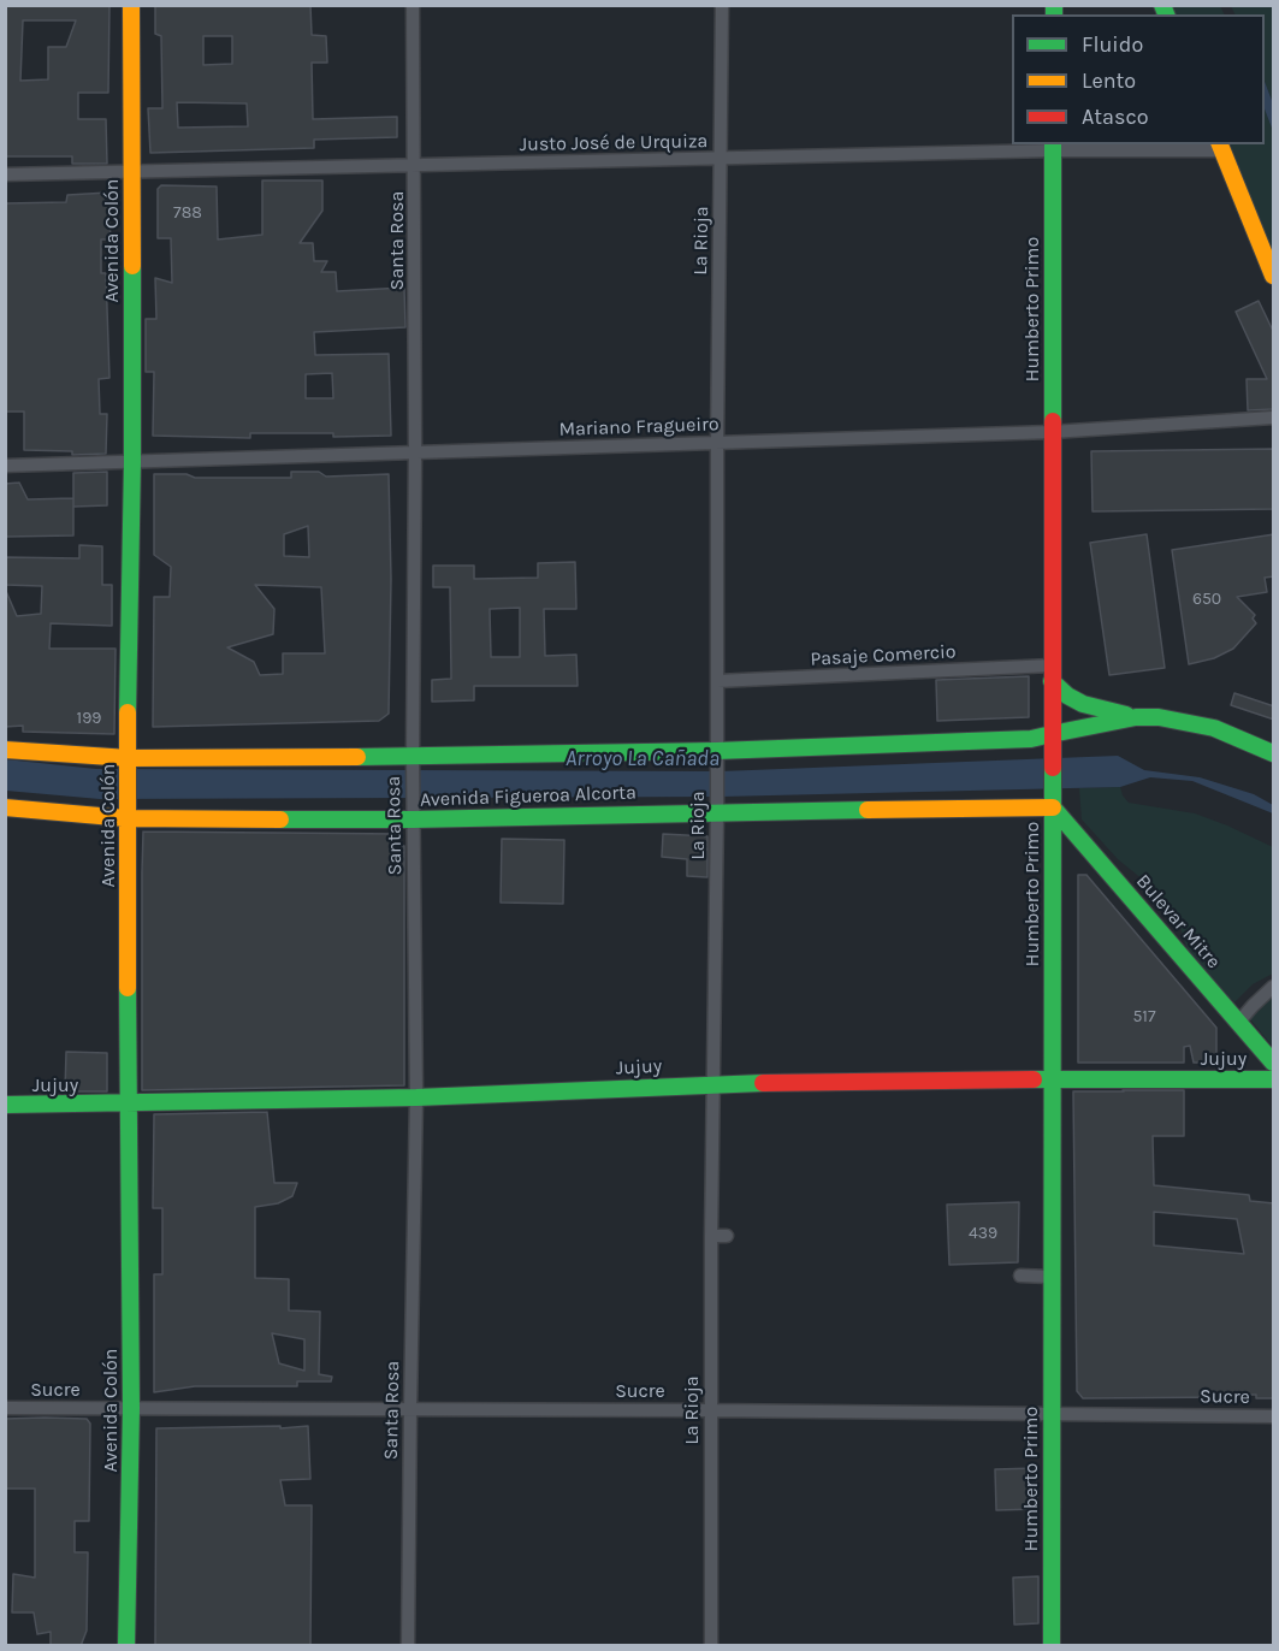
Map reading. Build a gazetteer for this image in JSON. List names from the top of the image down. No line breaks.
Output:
{"streets":{"main road":["Avenida Colón","Humberto Primo","Avenida Figueroa Alcorta","Bulevar Mitre","Jujuy"],"street":["Justo José de Urquiza","Santa Rosa","La Rioja","Mariano Fragueiro","Pasaje Comercio","Sucre"]},"crossings":[["Justo José de Urquiza","Avenida Colón"],["Justo José de Urquiza","Santa Rosa"],["Justo José de Urquiza","La Rioja"],["Justo José de Urquiza","Humberto Primo"],["Avenida Colón","Mariano Fragueiro"],["Avenida Colón","Avenida Figueroa Alcorta"],["Avenida Colón","Jujuy"],["Avenida Colón","Sucre"],["Santa Rosa","Mariano Fragueiro"],["Santa Rosa","Avenida Figueroa Alcorta"],["Santa Rosa","Jujuy"],["Santa Rosa","Sucre"],["La Rioja","Mariano Fragueiro"],["La Rioja","Pasaje Comercio"],["La Rioja","Avenida Figueroa Alcorta"],["La Rioja","Jujuy"],["La Rioja","Sucre"],["Humberto Primo","Mariano Fragueiro"],["Humberto Primo","Pasaje Comercio"],["Humberto Primo","Avenida Figueroa Alcorta"],["Humberto Primo","Bulevar Mitre"],["Humberto Primo","Jujuy"],["Humberto Primo","Sucre"],["Avenida Figueroa Alcorta","Bulevar Mitre"]],"water":["Arroyo La Cañada"],"house_numbers":["788","650","199","517","439"],"legend":["Fluido","Lento","Atasco"]}
